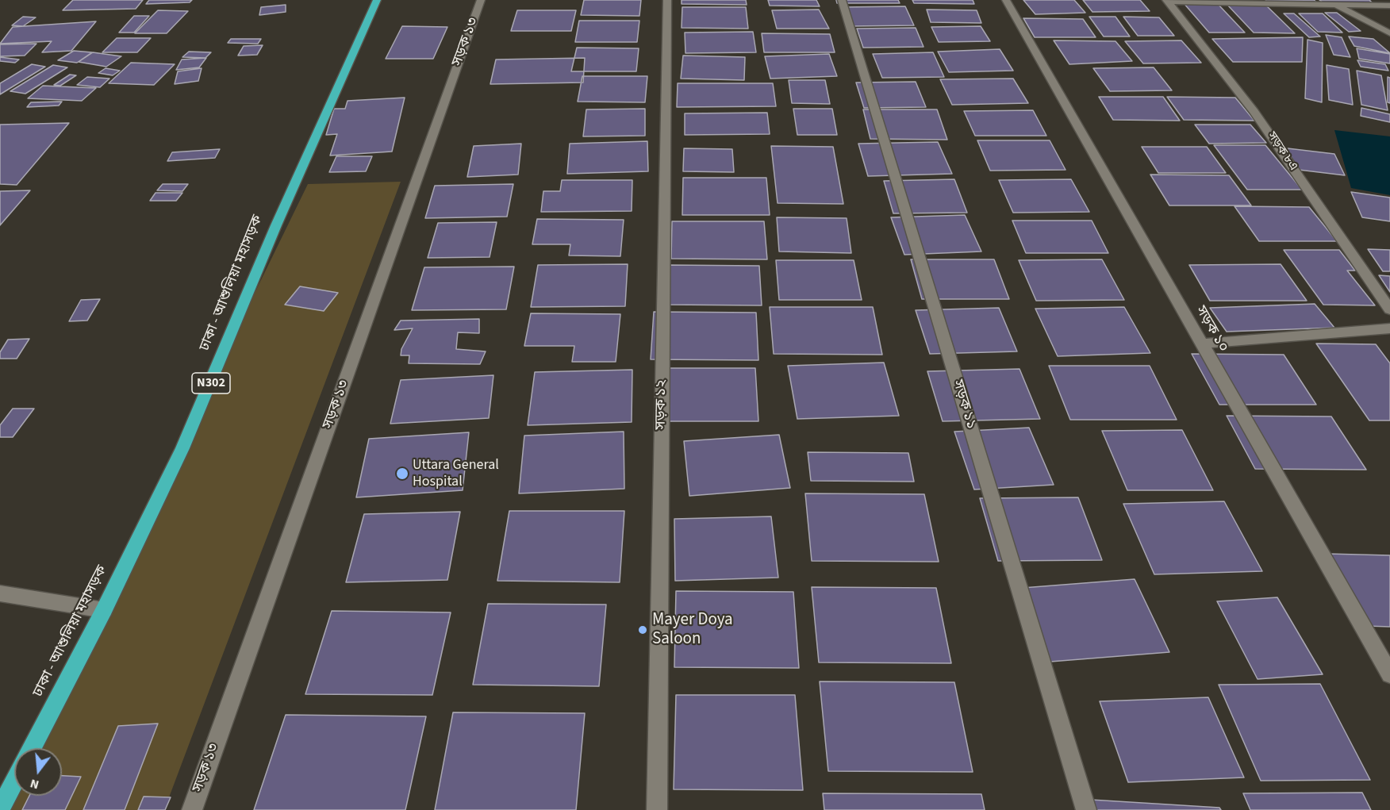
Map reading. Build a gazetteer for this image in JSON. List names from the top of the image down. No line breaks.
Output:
{"streets":{"highway":["ঢাকা - আশুলিয়া মহাসড়ক","N302"],"street":["সড়ক ১৩","সড়ক ৮এ","সড়ক ১০","সড়ক ১২","সড়ক ১১"]},"places":["Uttara General Hospital","Mayer Doya Saloon"],"north":"bottom"}
